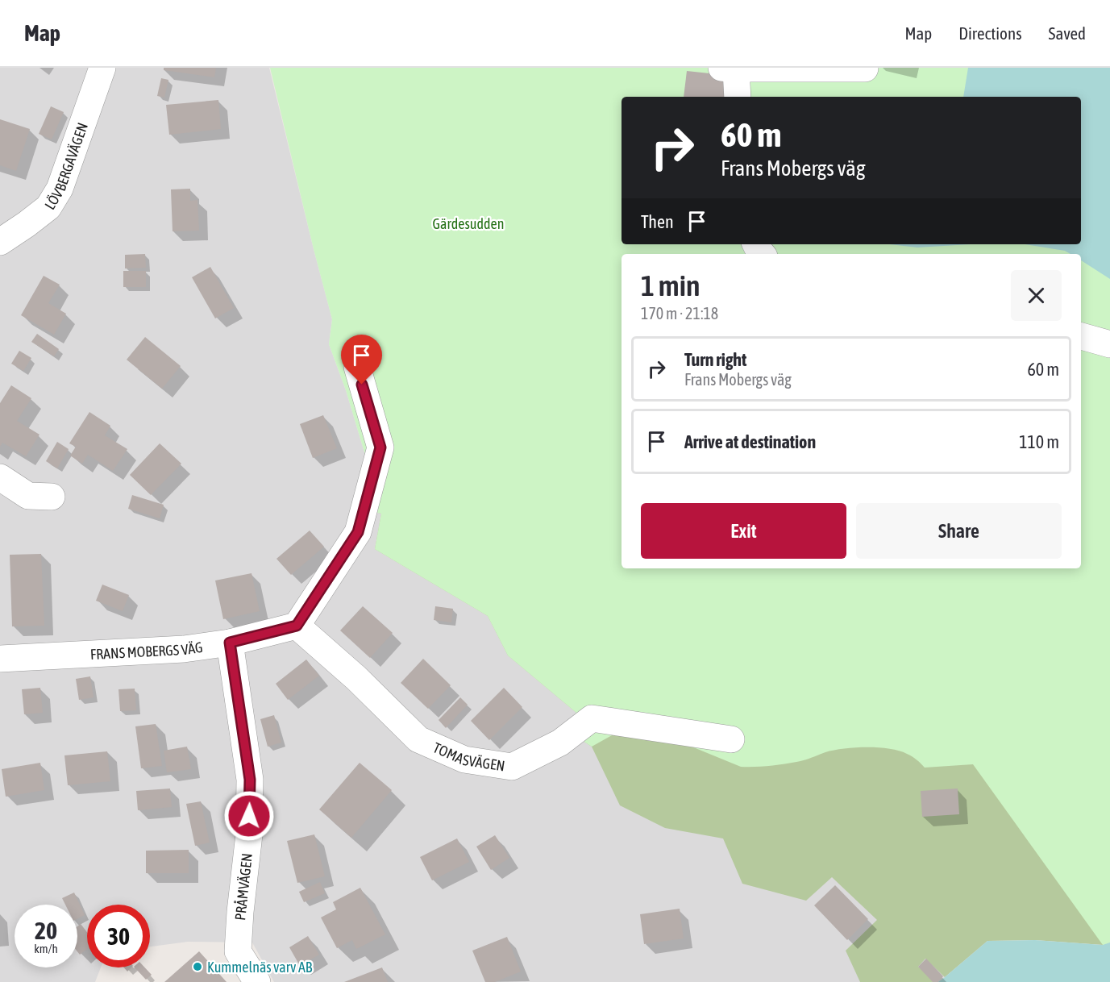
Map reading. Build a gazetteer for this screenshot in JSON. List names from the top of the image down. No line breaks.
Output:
{"streets":{"street":["LÖVBERGAVÄGEN","FRANS MOBERGS VÄG","TOMASVÄGEN","PRÅMVÄGEN"]},"crossings":[["FRANS MOBERGS VÄG","TOMASVÄGEN"],["FRANS MOBERGS VÄG","PRÅMVÄGEN"]],"parks":["Gärdesudden"],"places":["Kummelnäs varv AB"],"page":{"header":"Map","nav":["Map","Directions","Saved"],"turn":["60 m","Frans Mobergs väg"],"then":"Then","heading":["1 min","170 m · 21:18"],"list":[{"name":"Turn right","note":"Frans Mobergs väg","value":"60 m"},{"name":"Arrive at destination","value":"110 m"}],"buttons":["Exit","Share"],"speed":"20 km/h","limit":"30"}}
